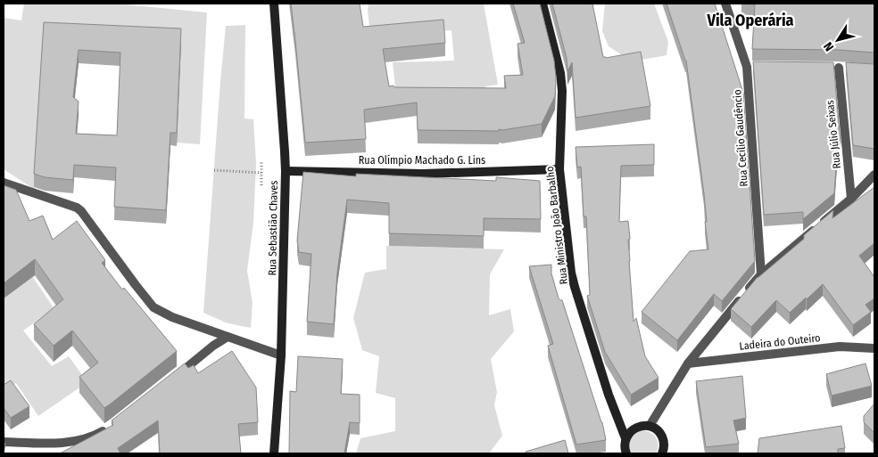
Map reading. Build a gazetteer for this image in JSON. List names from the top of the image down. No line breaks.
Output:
{"streets":{"main road":["Rua Olímpio Machado G. Lins","Rua Ministro João Barbalho","Rua Sebastião Chaves"],"street":["Rua Júlio Seixas","Rua Cecílio Gaudêncio","Ladeira do Outeiro"]},"crossings":[["Rua Olímpio Machado G. Lins","Rua Ministro João Barbalho"],["Rua Olímpio Machado G. Lins","Rua Sebastião Chaves"]],"districts":["Vila Operária"],"north":"bottom left"}
